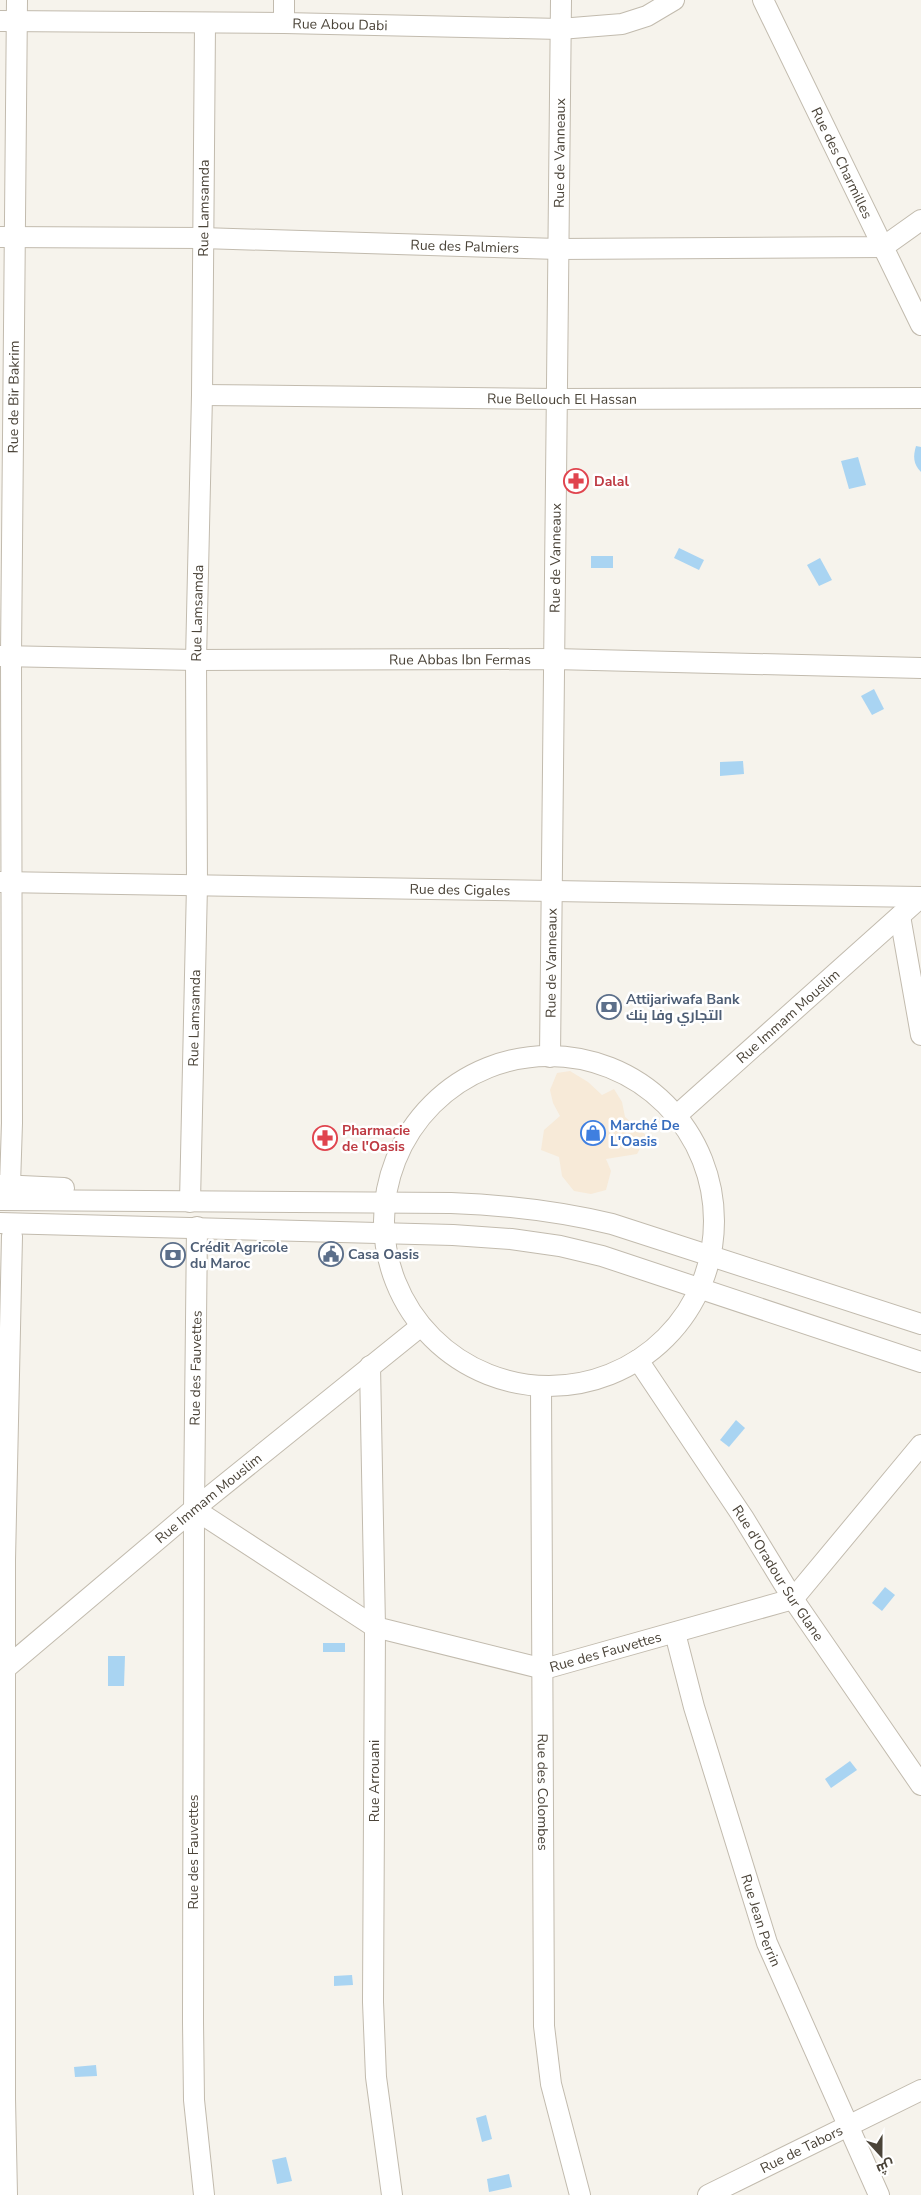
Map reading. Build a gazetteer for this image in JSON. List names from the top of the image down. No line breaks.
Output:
{"streets":{"street":["Rue Abou Dabi","Rue de Vanneaux","Rue des Charmilles","Rue Lamsamda","Rue des Palmiers","Rue de Bir Bakrim","Rue Bellouch El Hassan","Rue Abbas Ibn Fermas","Rue des Cigales","Rue Immam Mouslim","Rue des Fauvettes","Rue d'Oradour Sur Glane","Rue Arrouani","Rue des Colombes","Rue Jean Perrin","Rue de Tabors"]},"crossings":[["Rue Abou Dabi","Rue de Vanneaux"],["Rue Abou Dabi","Rue Lamsamda"],["Rue Abou Dabi","Rue de Bir Bakrim"],["Rue de Vanneaux","Rue des Palmiers"],["Rue de Vanneaux","Rue Bellouch El Hassan"],["Rue de Vanneaux","Rue Abbas Ibn Fermas"],["Rue de Vanneaux","Rue des Cigales"],["Rue des Charmilles","Rue des Palmiers"],["Rue Lamsamda","Rue des Palmiers"],["Rue Lamsamda","Rue Bellouch El Hassan"],["Rue Lamsamda","Rue Abbas Ibn Fermas"],["Rue Lamsamda","Rue des Cigales"],["Rue des Palmiers","Rue de Bir Bakrim"],["Rue de Bir Bakrim","Rue Abbas Ibn Fermas"],["Rue de Bir Bakrim","Rue des Cigales"],["Rue des Cigales","Rue Immam Mouslim"],["Rue Immam Mouslim","Rue des Fauvettes"],["Rue Immam Mouslim","Rue Arrouani"],["Rue des Fauvettes","Rue d'Oradour Sur Glane"],["Rue des Fauvettes","Rue Arrouani"],["Rue des Fauvettes","Rue des Colombes"],["Rue des Fauvettes","Rue Jean Perrin"],["Rue Jean Perrin","Rue de Tabors"]],"places":{"pharmacy":["Dalal","Pharmacie de l'Oasis"],"bank":["Attijariwafa Bank التجاري وفا بنك","Crédit Agricole du Maroc"],"shop":["Marché De L'Oasis"],"public building":["Casa Oasis"]},"north":"bottom"}
